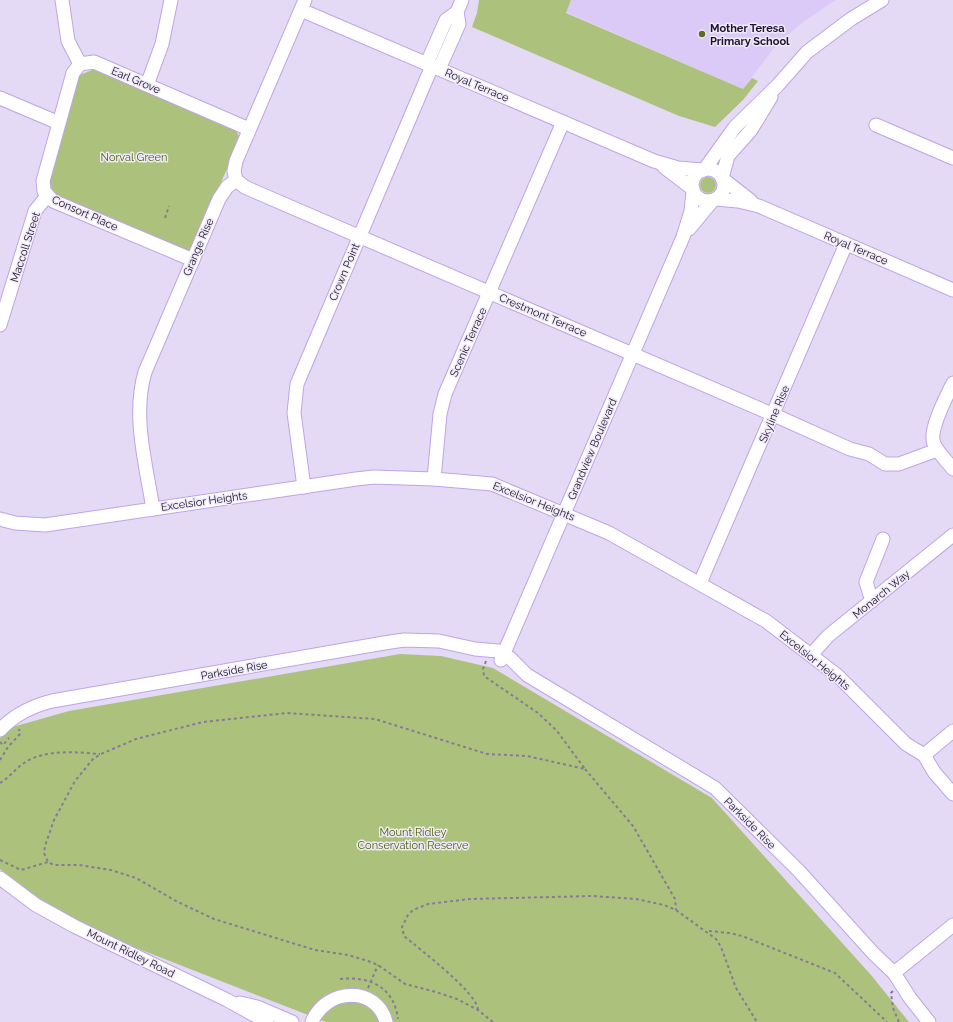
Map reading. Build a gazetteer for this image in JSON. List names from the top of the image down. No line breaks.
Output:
{"streets":{"street":["Earl Grove","Royal Terrace","Consort Place","Maccoll Street","Grange Rise","Crown Point","Crestmont Terrace","Scenic Terrace","Skyline Rise","Grandview Boulevard","Excelsior Heights","Monarch Way","Parkside Rise","Mount Ridley Road"]},"crossings":[["Royal Terrace","Crown Point"],["Royal Terrace","Scenic Terrace"],["Royal Terrace","Skyline Rise"],["Royal Terrace","Grandview Boulevard"],["Consort Place","Maccoll Street"],["Consort Place","Grange Rise"],["Grange Rise","Crestmont Terrace"],["Grange Rise","Excelsior Heights"],["Crown Point","Crestmont Terrace"],["Crown Point","Excelsior Heights"],["Crestmont Terrace","Scenic Terrace"],["Crestmont Terrace","Skyline Rise"],["Crestmont Terrace","Grandview Boulevard"],["Scenic Terrace","Excelsior Heights"],["Skyline Rise","Excelsior Heights"],["Grandview Boulevard","Excelsior Heights"],["Grandview Boulevard","Parkside Rise"],["Excelsior Heights","Monarch Way"]],"parks":["Norval Green","Mount Ridley Conservation Reserve"],"places":["Mother Teresa Primary School"]}
